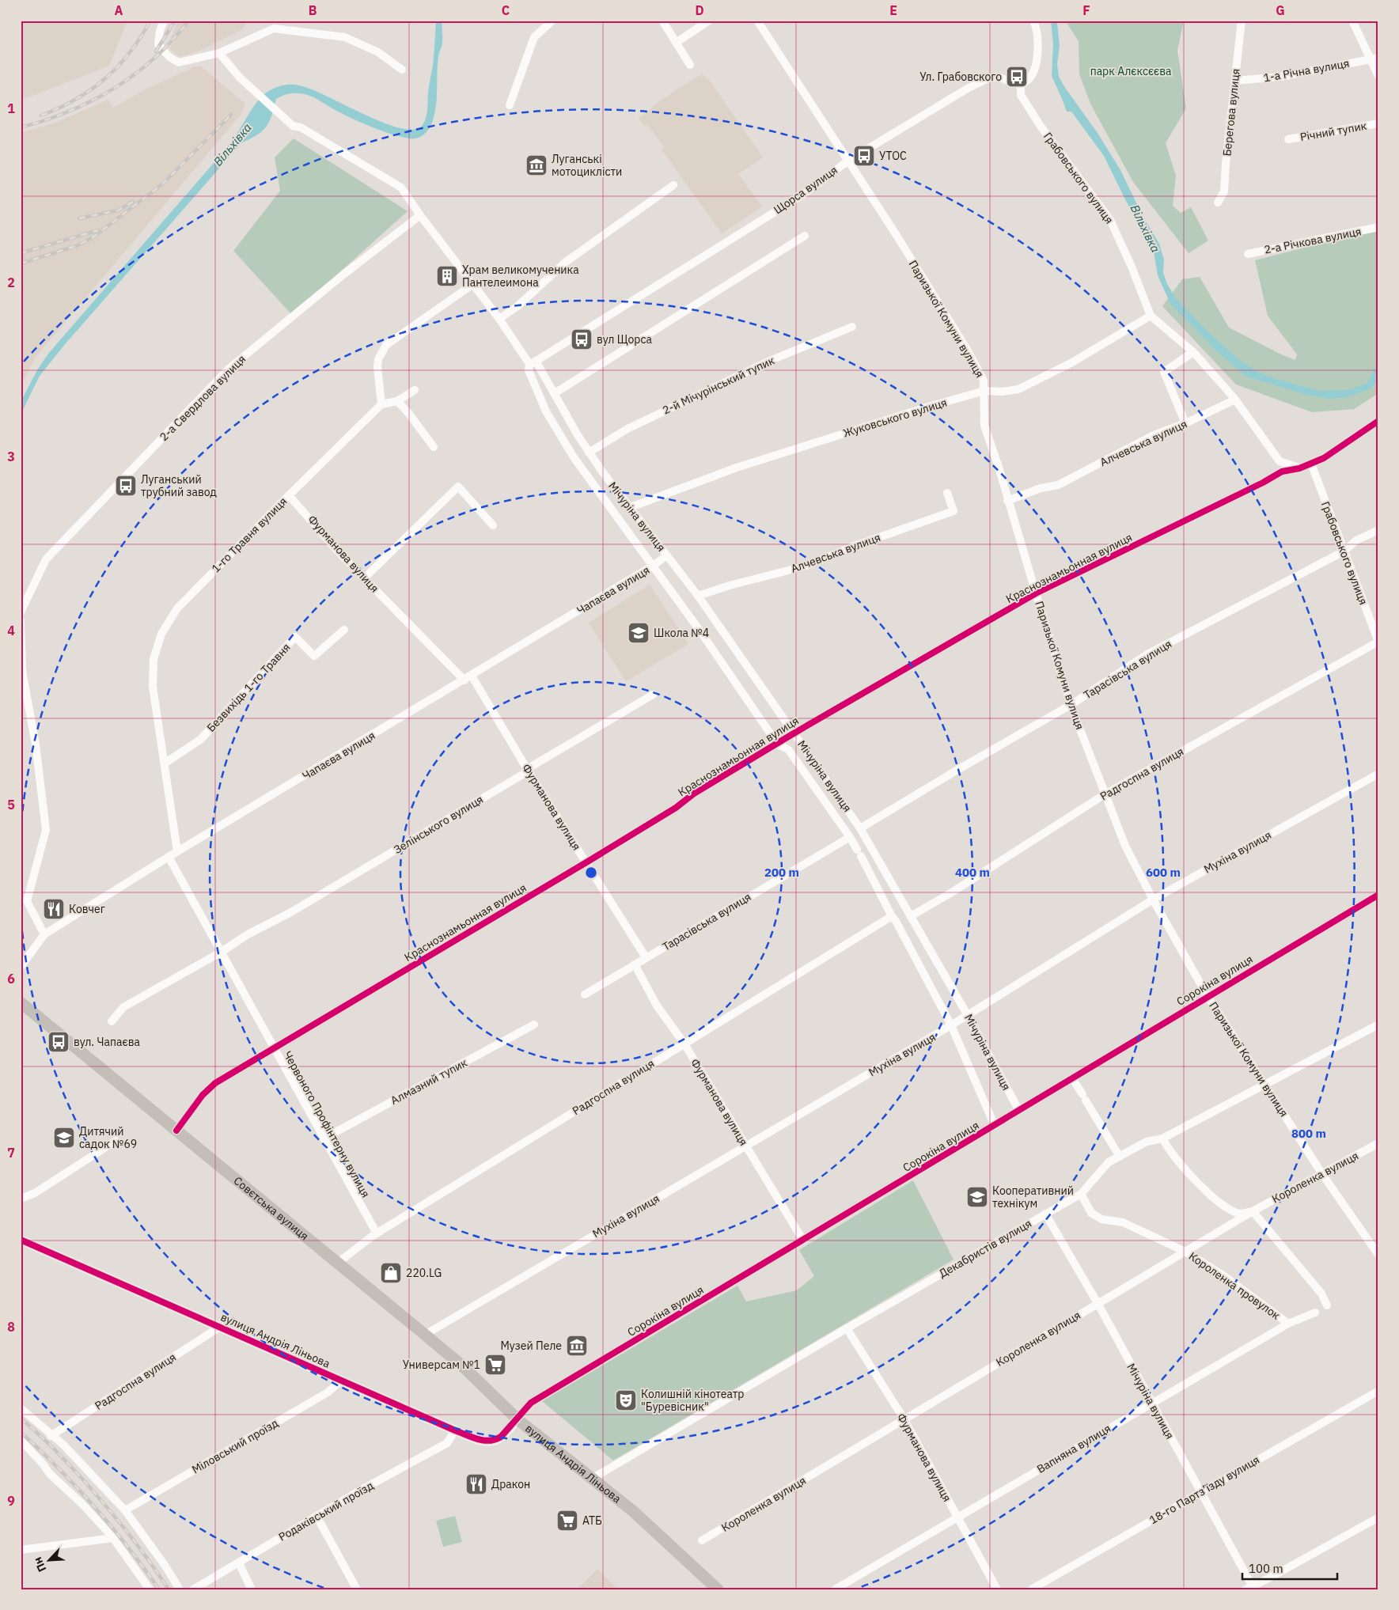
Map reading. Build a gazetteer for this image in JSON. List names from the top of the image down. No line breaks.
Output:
{"streets":{"main road":["Совєтська вулиця","вулиця Андрія Ліньова"],"street":["1-а Річна вулиця","Берегова вулиця","Річний тупик","Грабовського вулиця","Щорса вулиця","2-а Річкова вулиця","Паризької Комуни вулиця","2-й Мічурінський тупик","2-а Свердлова вулиця","Жуковського вулиця","Алчевська вулиця","Мічуріна вулиця","1-го Травня вулиця","Фурманова вулиця","Краснознамьонная вулиця","Чапаєва вулиця","Тарасівська вулиця","Безвихідь 1-го Травня","Радгоспна вулиця","Зелінського вулиця","Мухіна вулиця","Сорокіна вулиця","Алмазний тупик","Червоного Профінтерну вулиця","Короленка вулиця","Декабристів вулиця","Короленка провулок","Міловський проїзд","Вапняна вулиця","18-го Партз’їзду вулиця","Родаківський проїзд"]},"crossings":[["1-а Річна вулиця","Берегова вулиця"],["Грабовського вулиця","Щорса вулиця"],["Грабовського вулиця","Жуковського вулиця"],["Грабовського вулиця","Алчевська вулиця"],["Грабовського вулиця","Краснознамьонная вулиця"],["Грабовського вулиця","Тарасівська вулиця"],["Грабовського вулиця","Радгоспна вулиця"],["Щорса вулиця","Паризької Комуни вулиця"],["Щорса вулиця","Мічуріна вулиця"],["Паризької Комуни вулиця","Жуковського вулиця"],["Паризької Комуни вулиця","Алчевська вулиця"],["Паризької Комуни вулиця","Краснознамьонная вулиця"],["Паризької Комуни вулиця","Тарасівська вулиця"],["Паризької Комуни вулиця","Радгоспна вулиця"],["Паризької Комуни вулиця","Мухіна вулиця"],["Паризької Комуни вулиця","Сорокіна вулиця"],["Паризької Комуни вулиця","Короленка вулиця"],["Паризької Комуни вулиця","Декабристів вулиця"],["2-й Мічурінський тупик","Мічуріна вулиця"],["2-а Свердлова вулиця","Мічуріна вулиця"],["Жуковського вулиця","Мічуріна вулиця"],["Алчевська вулиця","Мічуріна вулиця"],["Мічуріна вулиця","Краснознамьонная вулиця"],["Мічуріна вулиця","Чапаєва вулиця"],["Мічуріна вулиця","Тарасівська вулиця"],["Мічуріна вулиця","Радгоспна вулиця"],["Мічуріна вулиця","Мухіна вулиця"],["Мічуріна вулиця","Сорокіна вулиця"],["Мічуріна вулиця","Короленка вулиця"],["Мічуріна вулиця","Декабристів вулиця"],["Мічуріна вулиця","Вапняна вулиця"],["Мічуріна вулиця","18-го Партз’їзду вулиця"],["1-го Травня вулиця","Фурманова вулиця"],["1-го Травня вулиця","Чапаєва вулиця"],["1-го Травня вулиця","Безвихідь 1-го Травня"],["Фурманова вулиця","Краснознамьонная вулиця"],["Фурманова вулиця","Чапаєва вулиця"],["Фурманова вулиця","Тарасівська вулиця"],["Фурманова вулиця","Радгоспна вулиця"],["Фурманова вулиця","Зелінського вулиця"],["Фурманова вулиця","Мухіна вулиця"],["Фурманова вулиця","Сорокіна вулиця"],["Фурманова вулиця","Короленка вулиця"],["Фурманова вулиця","Декабристів вулиця"],["Фурманова вулиця","Вапняна вулиця"],["Краснознамьонная вулиця","Червоного Профінтерну вулиця"],["Краснознамьонная вулиця","Совєтська вулиця"],["Чапаєва вулиця","Червоного Профінтерну вулиця"],["Радгоспна вулиця","Червоного Профінтерну вулиця"],["Радгоспна вулиця","Совєтська вулиця"],["Радгоспна вулиця","вулиця Андрія Ліньова"],["Зелінського вулиця","Червоного Профінтерну вулиця"],["Мухіна вулиця","Совєтська вулиця"],["Сорокіна вулиця","Совєтська вулиця"],["Сорокіна вулиця","вулиця Андрія Ліньова"],["Алмазний тупик","Червоного Профінтерну вулиця"],["Короленка вулиця","Короленка провулок"],["Совєтська вулиця","вулиця Андрія Ліньова"],["Декабристів вулиця","Короленка провулок"],["Декабристів вулиця","вулиця Андрія Ліньова"],["Короленка провулок","Вапняна вулиця"],["вулиця Андрія Ліньова","Міловський проїзд"],["вулиця Андрія Ліньова","Родаківський проїзд"]],"water":["Вільхівка"],"parks":["парк Алєксєєва"],"places":{"bus stop":["Ул. Грабовского","УТОС","вул Щорса","Луганський трубний завод","вул. Чапаєва"],"museum":["Луганські мотоциклісти","Музей Пеле"],"building":["Храм великомученика Пантелеимона"],"school or university":["Школа №4","Дитячий садок №69","Кооперативний технікум"],"restaurant":["Ковчег","Дракон"],"shop":["220.LG"],"supermarket":["Универсам №1","АТБ"],"theatre":["Колишній кінотеатр \"Буревісник\""]},"scale_bar":"100 m","north":"bottom left","grid":{"columns":["A","B","C","D","E","F","G"],"rows":["1","2","3","4","5","6","7","8","9"]},"rings":["200 m","400 m","600 m","800 m"]}
